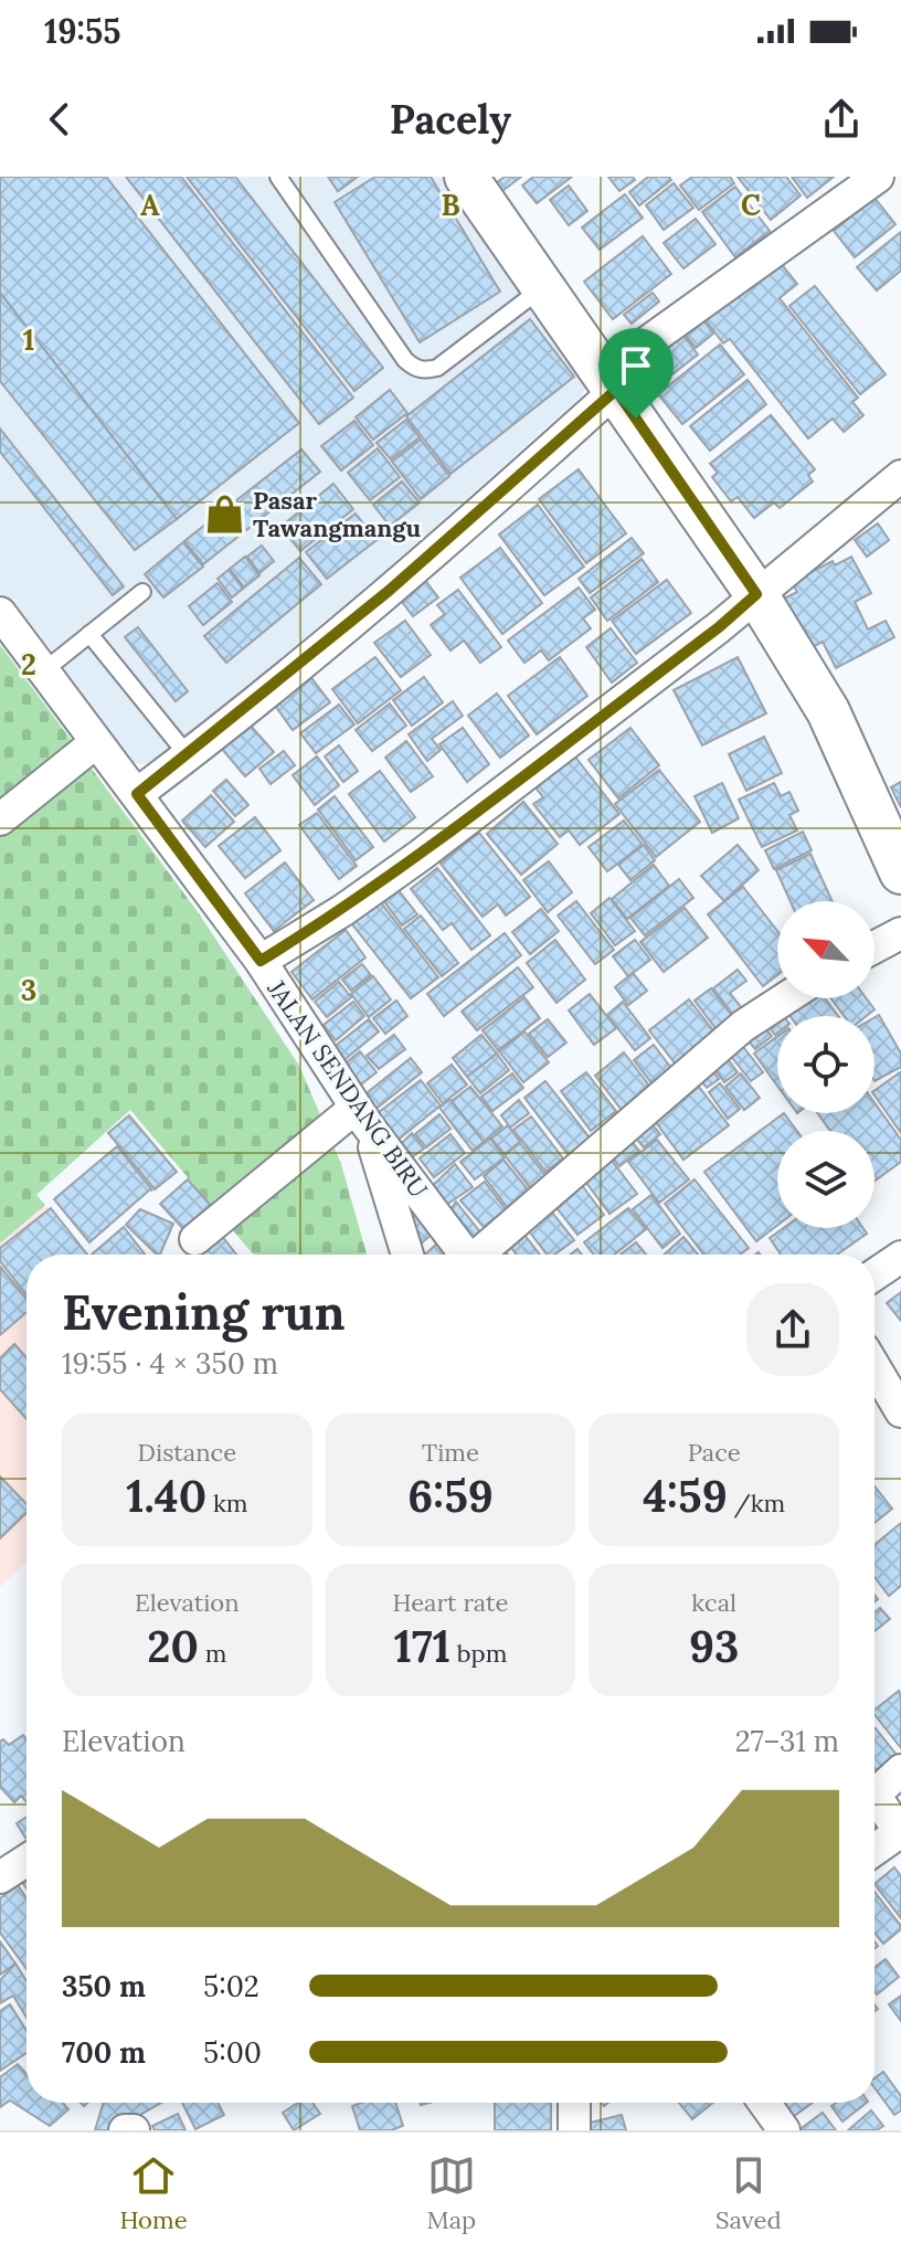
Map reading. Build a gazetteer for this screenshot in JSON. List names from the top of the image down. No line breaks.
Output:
{"streets":{"street":["JALAN SENDANG BIRU"]},"places":{"shop":["Pasar Tawangmangu"]},"north":"top left","page":{"status":"19:55","header":"Pacely","heading":["Evening run","19:55 · 4 × 350 m"],"stats":[["Distance","1.40 km"],["Time","6:59"],["Pace","4:59 /km"],["Elevation","20 m"],["Heart rate","171 bpm"],["kcal","93"]],"chart":["Elevation","27–31 m"],"list":[{"name":"350 m","note":"5:02"},{"name":"700 m","note":"5:00"}],"tabs":["Home","Map","Saved"]},"grid":{"columns":["A","B","C"],"rows":["1","2","3"]}}
